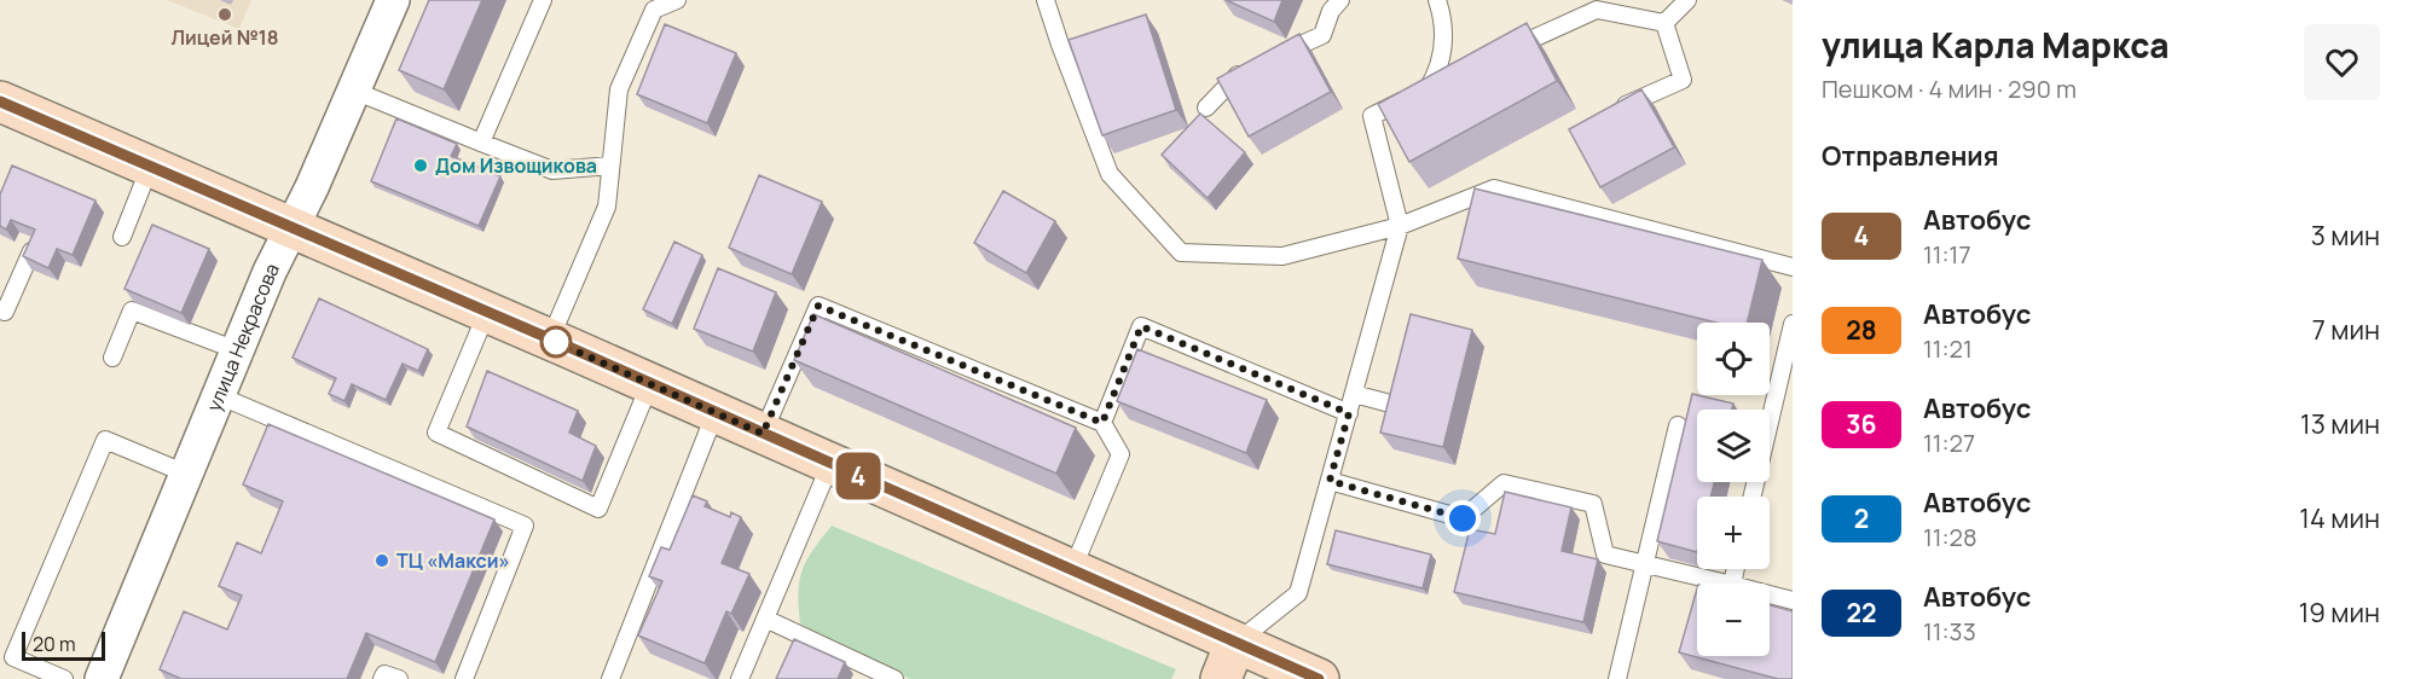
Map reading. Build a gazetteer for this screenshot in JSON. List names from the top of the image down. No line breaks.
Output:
{"streets":{"street":["улица Некрасова"]},"places":["Лицей №18","Дом Извощикова","ТЦ «Макси»"],"lines":["bus line 4"],"scale_bar":"20 m","page":{"on_map":"4","heading":[["улица Карла Маркса","Пешком · 4 мин · 290 m"],"Отправления"],"list":[{"mark":"4","name":"Автобус","note":"11:17","value":"3 мин"},{"mark":"28","name":"Автобус","note":"11:21","value":"7 мин"},{"mark":"36","name":"Автобус","note":"11:27","value":"13 мин"},{"mark":"2","name":"Автобус","note":"11:28","value":"14 мин"},{"mark":"22","name":"Автобус","note":"11:33","value":"19 мин"}],"map_buttons":["+","−"],"scale":"20 m"}}
